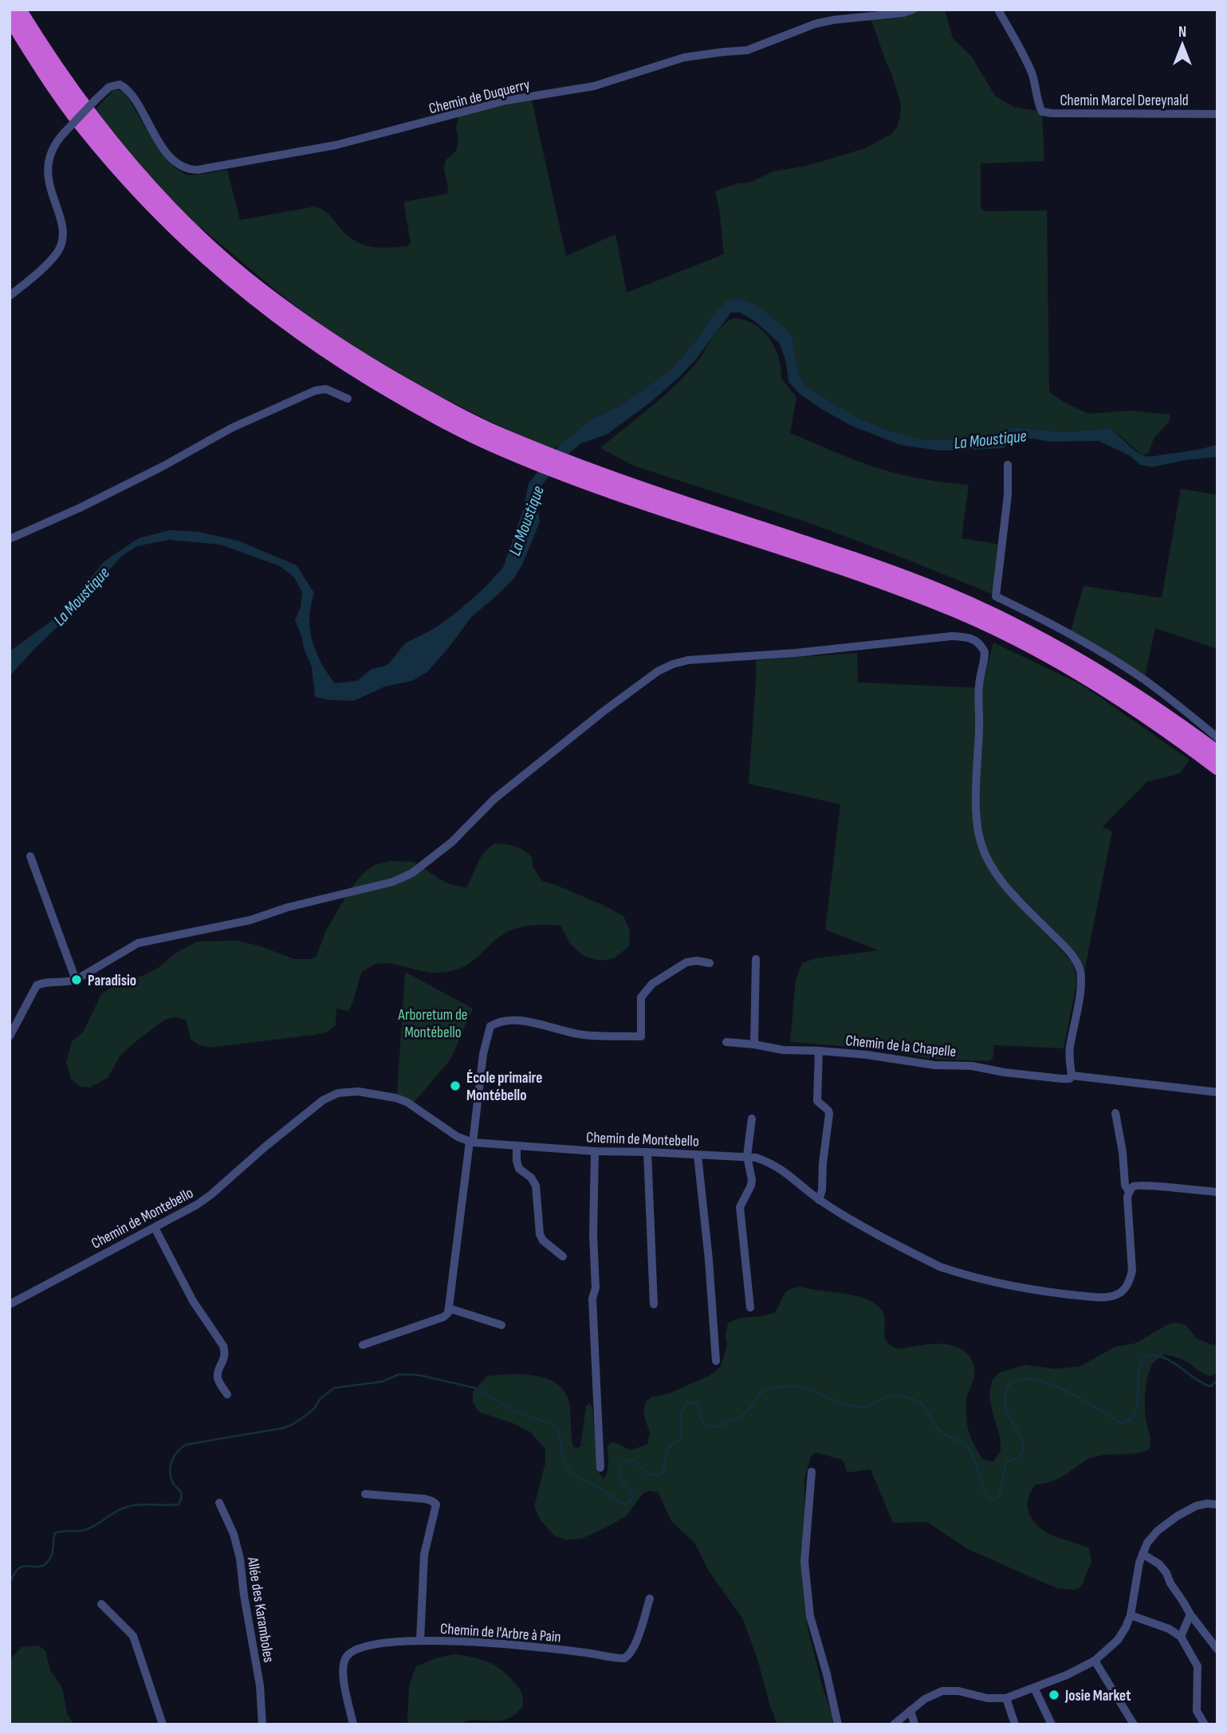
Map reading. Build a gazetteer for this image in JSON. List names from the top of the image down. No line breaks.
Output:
{"streets":{"street":["Chemin de Duquerry","Chemin Marcel Dereynald","Chemin de la Chapelle","Chemin de Montebello","Allée des Karamboles","Chemin de l'Arbre à Pain"]},"water":["La Moustique"],"parks":["Arboretum de Montébello"],"places":["Paradisio","École primaire Montébello","Josie Market"],"north":"top"}
